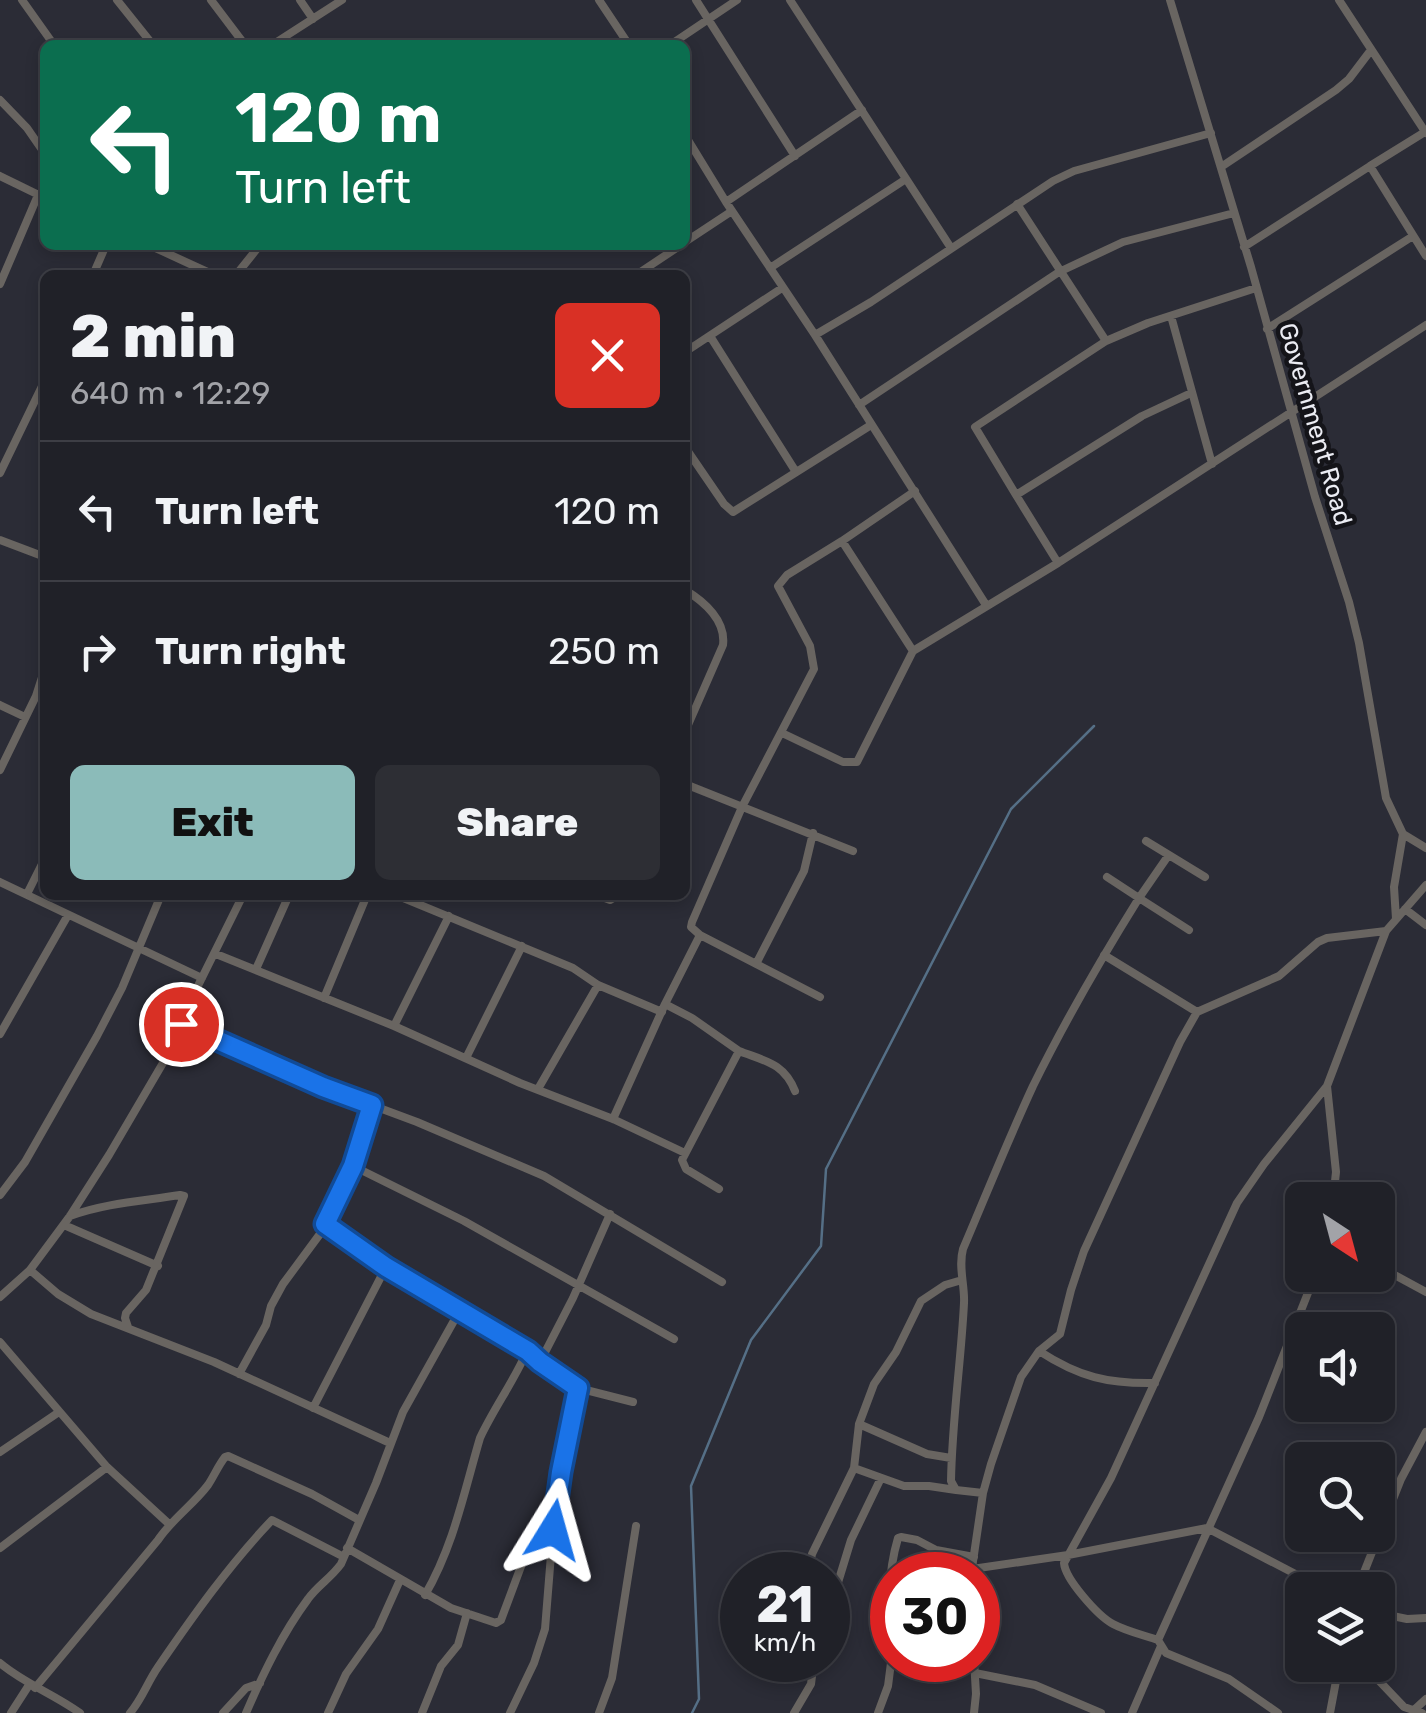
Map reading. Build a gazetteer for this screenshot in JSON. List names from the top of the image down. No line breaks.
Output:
{"streets":{"street":["Government Road"]},"north":"bottom right","page":{"turn":["120 m","Turn left"],"heading":["2 min","640 m · 12:29"],"list":[{"name":"Turn left","value":"120 m"},{"name":"Turn right","value":"250 m"}],"buttons":["Exit","Share"],"speed":"21 km/h","limit":"30"}}
